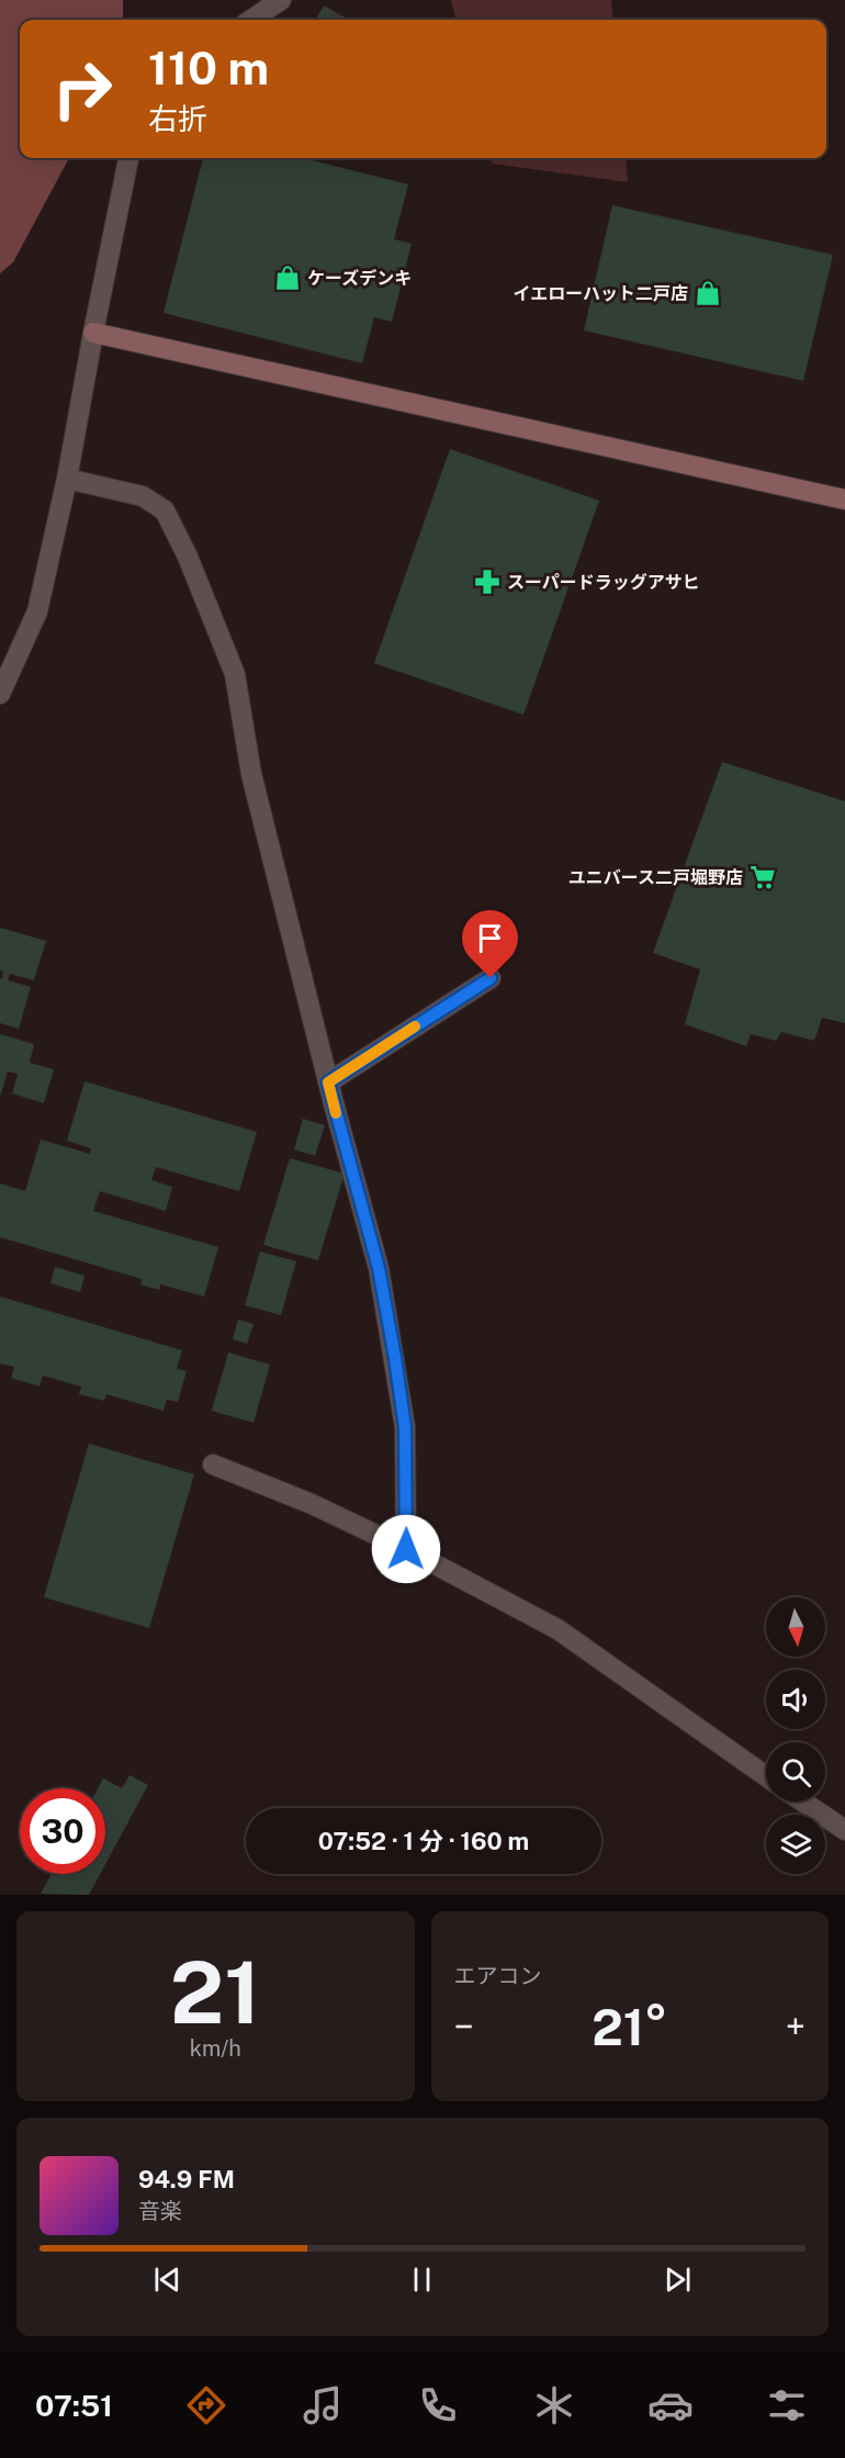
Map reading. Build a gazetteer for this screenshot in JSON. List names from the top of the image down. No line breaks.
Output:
{"places":{"shop":["ケーズデンキ","イエローハット二戸店"],"pharmacy":["スーパードラッグアサヒ"],"supermarket":["ユニバース二戸堀野店"]},"north":"bottom","page":{"turn":["110 m","右折"],"limit":"30","trip":"07:52 · 1 分 · 160 m","tile":[["21","km/h"],"エアコン"],"heat":["−","21°","+"],"song":["94.9 FM","音楽"],"tabs":"07:51"}}
